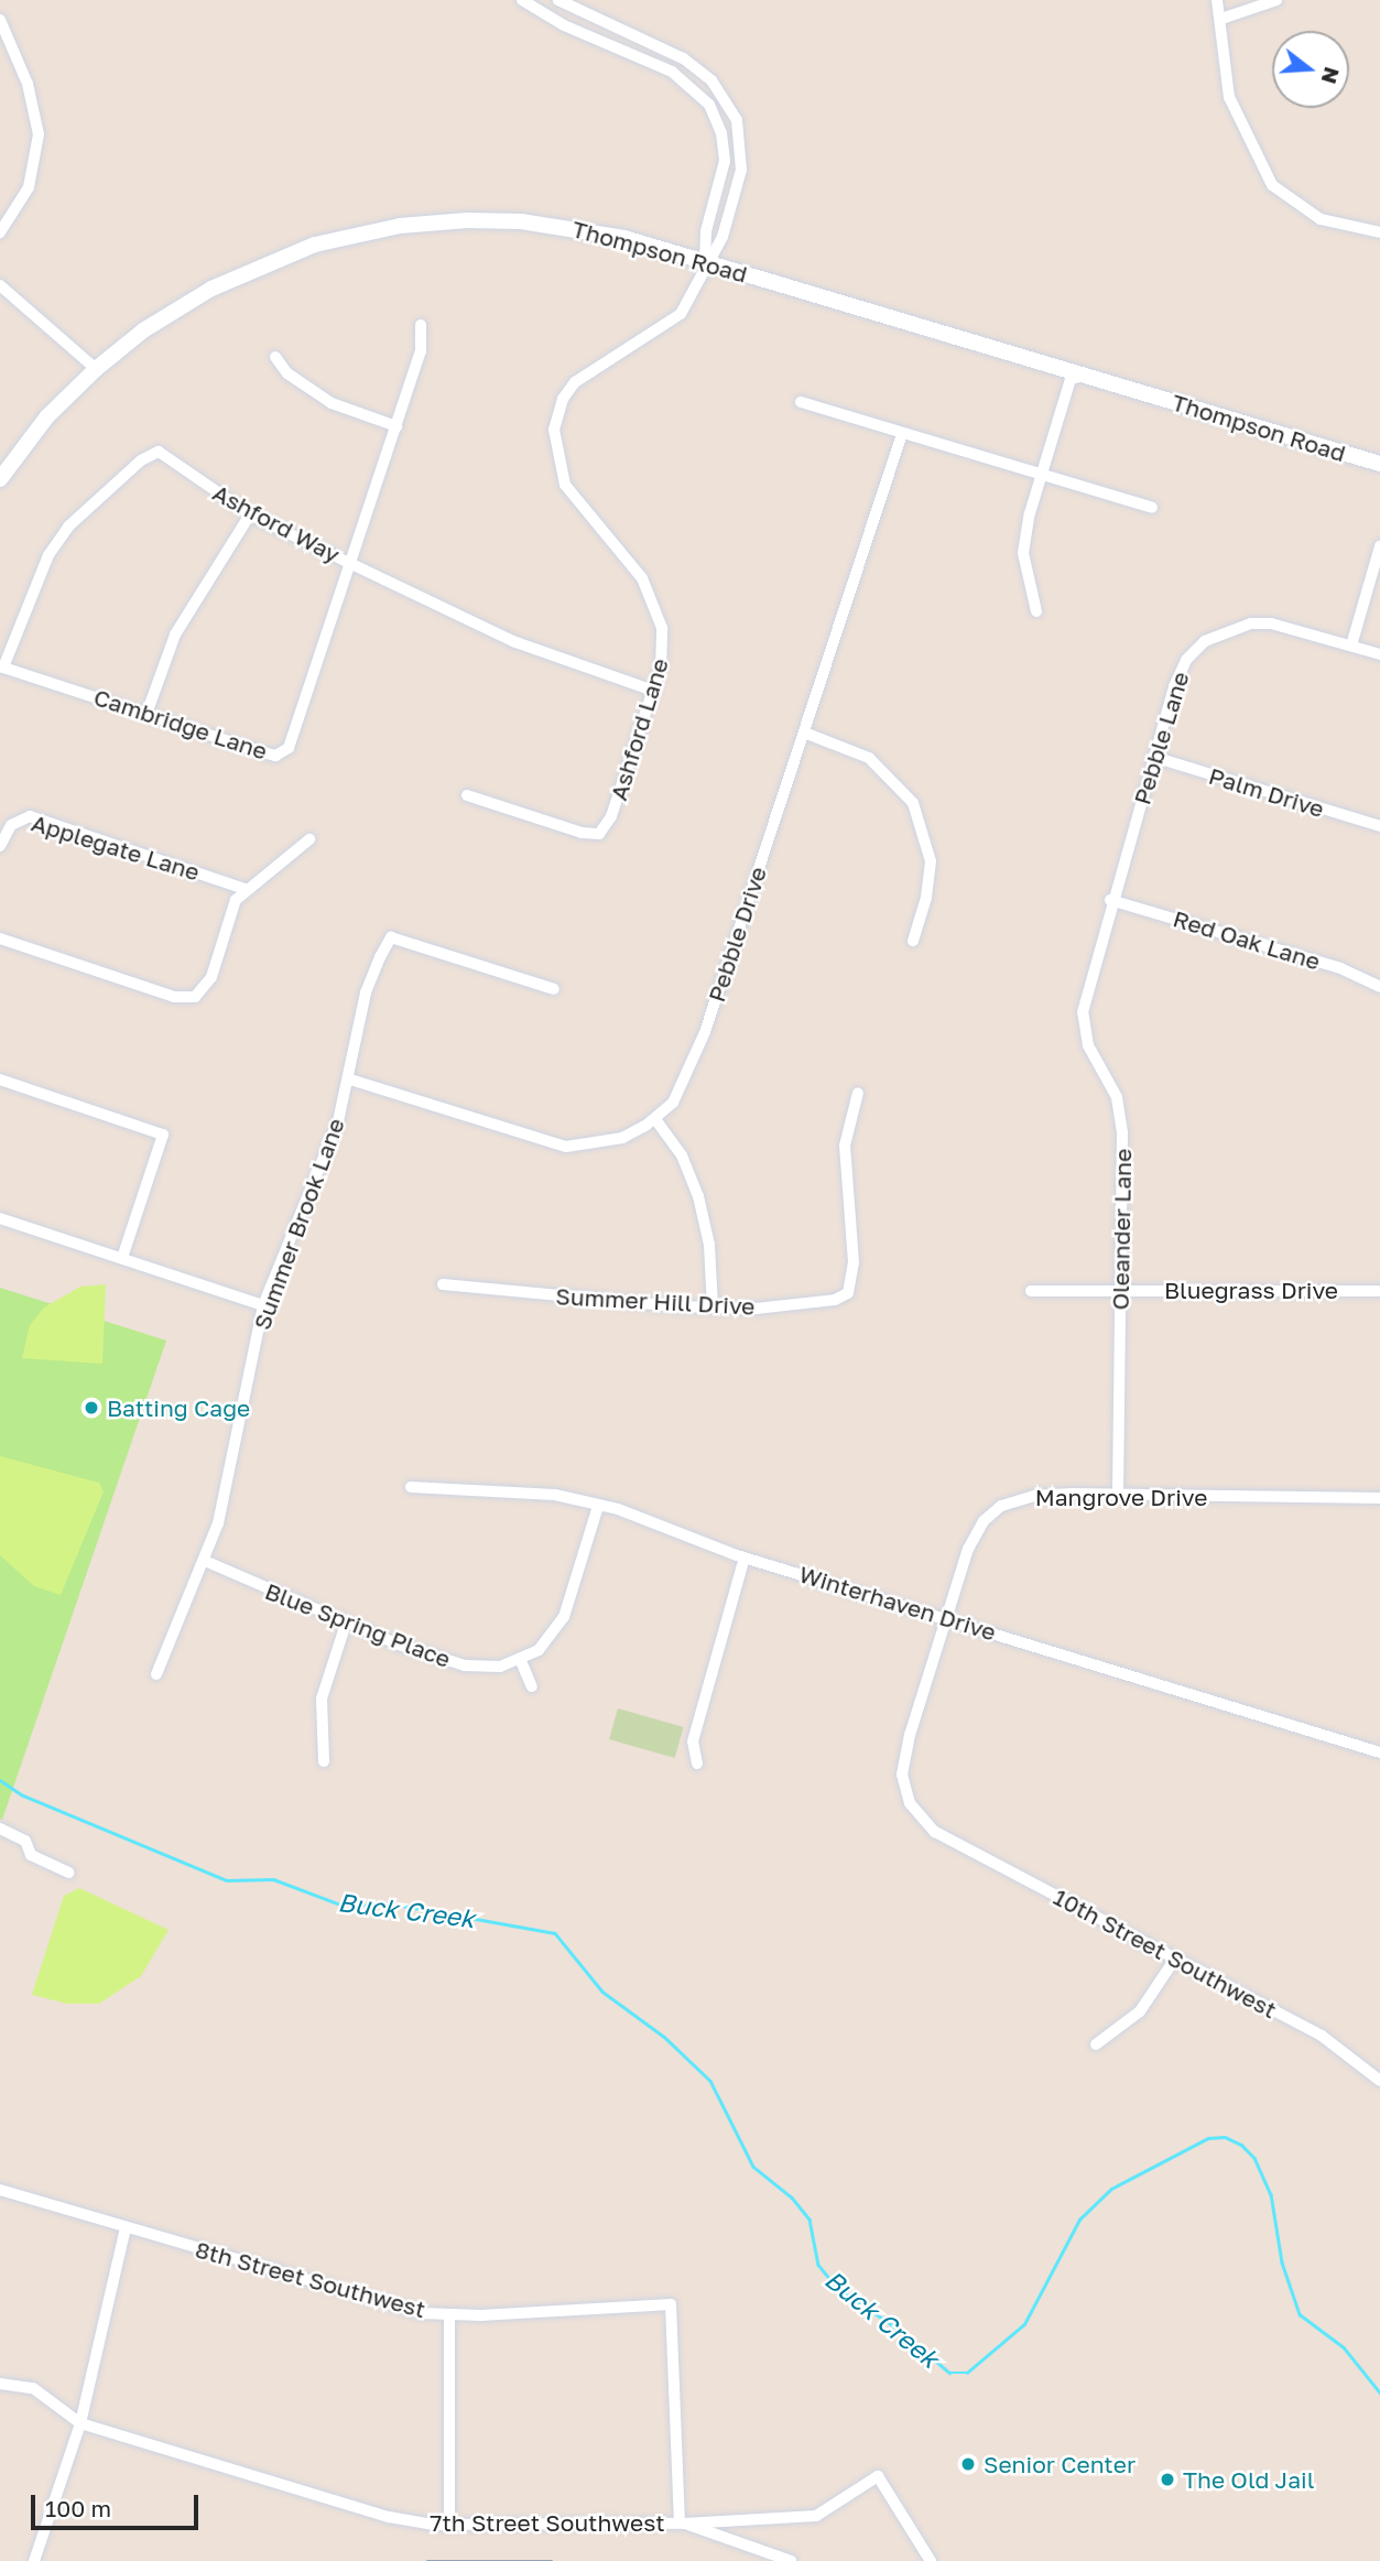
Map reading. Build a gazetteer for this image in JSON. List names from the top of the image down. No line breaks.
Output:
{"streets":{"street":["Thompson Road","Ashford Way","Cambridge Lane","Ashford Lane","Pebble Lane","Palm Drive","Applegate Lane","Pebble Drive","Red Oak Lane","Summer Brook Lane","Oleander Lane","Bluegrass Drive","Summer Hill Drive","Mangrove Drive","Winterhaven Drive","Blue Spring Place","10th Street Southwest","8th Street Southwest","7th Street Southwest"]},"crossings":[["Thompson Road","Ashford Lane"],["Ashford Way","Cambridge Lane"],["Ashford Way","Ashford Lane"],["Pebble Lane","Palm Drive"],["Pebble Lane","Red Oak Lane"],["Pebble Lane","Oleander Lane"],["Pebble Drive","Summer Brook Lane"],["Summer Brook Lane","Blue Spring Place"],["Oleander Lane","Bluegrass Drive"],["Oleander Lane","Mangrove Drive"],["Mangrove Drive","Winterhaven Drive"],["Mangrove Drive","10th Street Southwest"],["8th Street Southwest","7th Street Southwest"]],"water":["Buck Creek"],"places":["Batting Cage","Senior Center","The Old Jail"],"scale_bar":"100 m","north":"right"}
